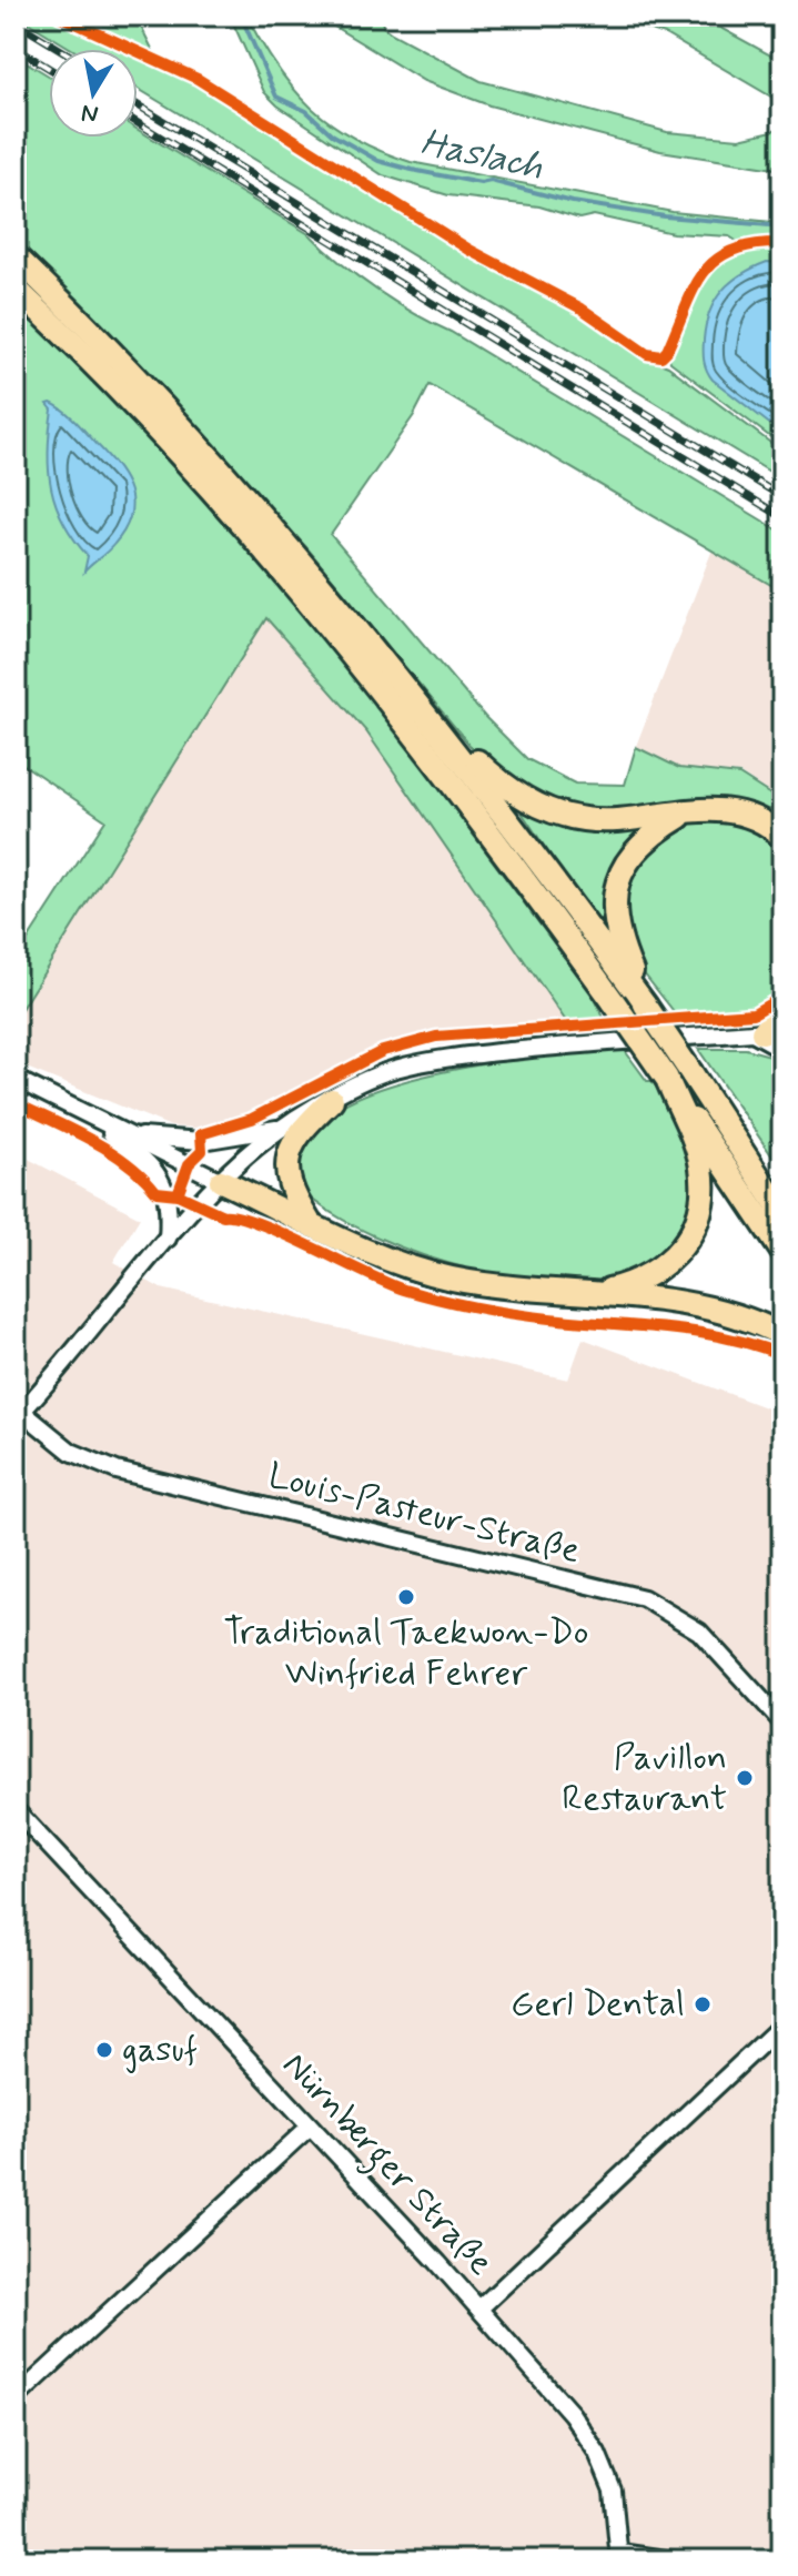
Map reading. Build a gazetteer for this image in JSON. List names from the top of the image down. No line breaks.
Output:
{"streets":{"street":["Louis-Pasteur-Straße","Nürnberger Straße"]},"water":["Haslach"],"places":["Traditional Taekwon-Do Winfried Fehrer","Pavillon Restaurant","Gerl Dental","gasuf"],"north":"bottom"}
